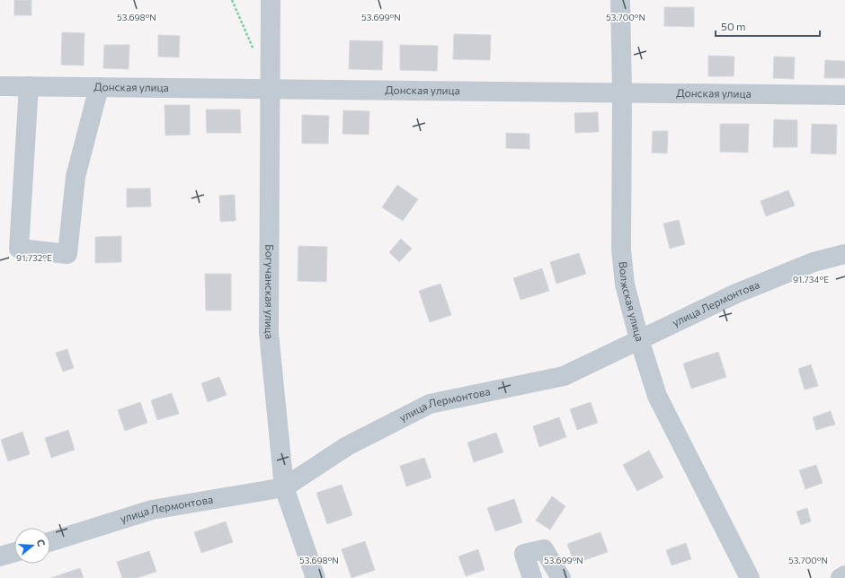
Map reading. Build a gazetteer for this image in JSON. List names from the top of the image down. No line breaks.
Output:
{"streets":{"street":["Донская улица","Богучанская улица","Волжская улица","улица Лермонтова"]},"crossings":[["Донская улица","Богучанская улица"],["Донская улица","Волжская улица"],["Богучанская улица","улица Лермонтова"],["Волжская улица","улица Лермонтова"]],"scale_bar":"50 m","north":"right","coordinates":["53.698°N","53.699°N","53.700°N","91.732°E","91.734°E"]}
